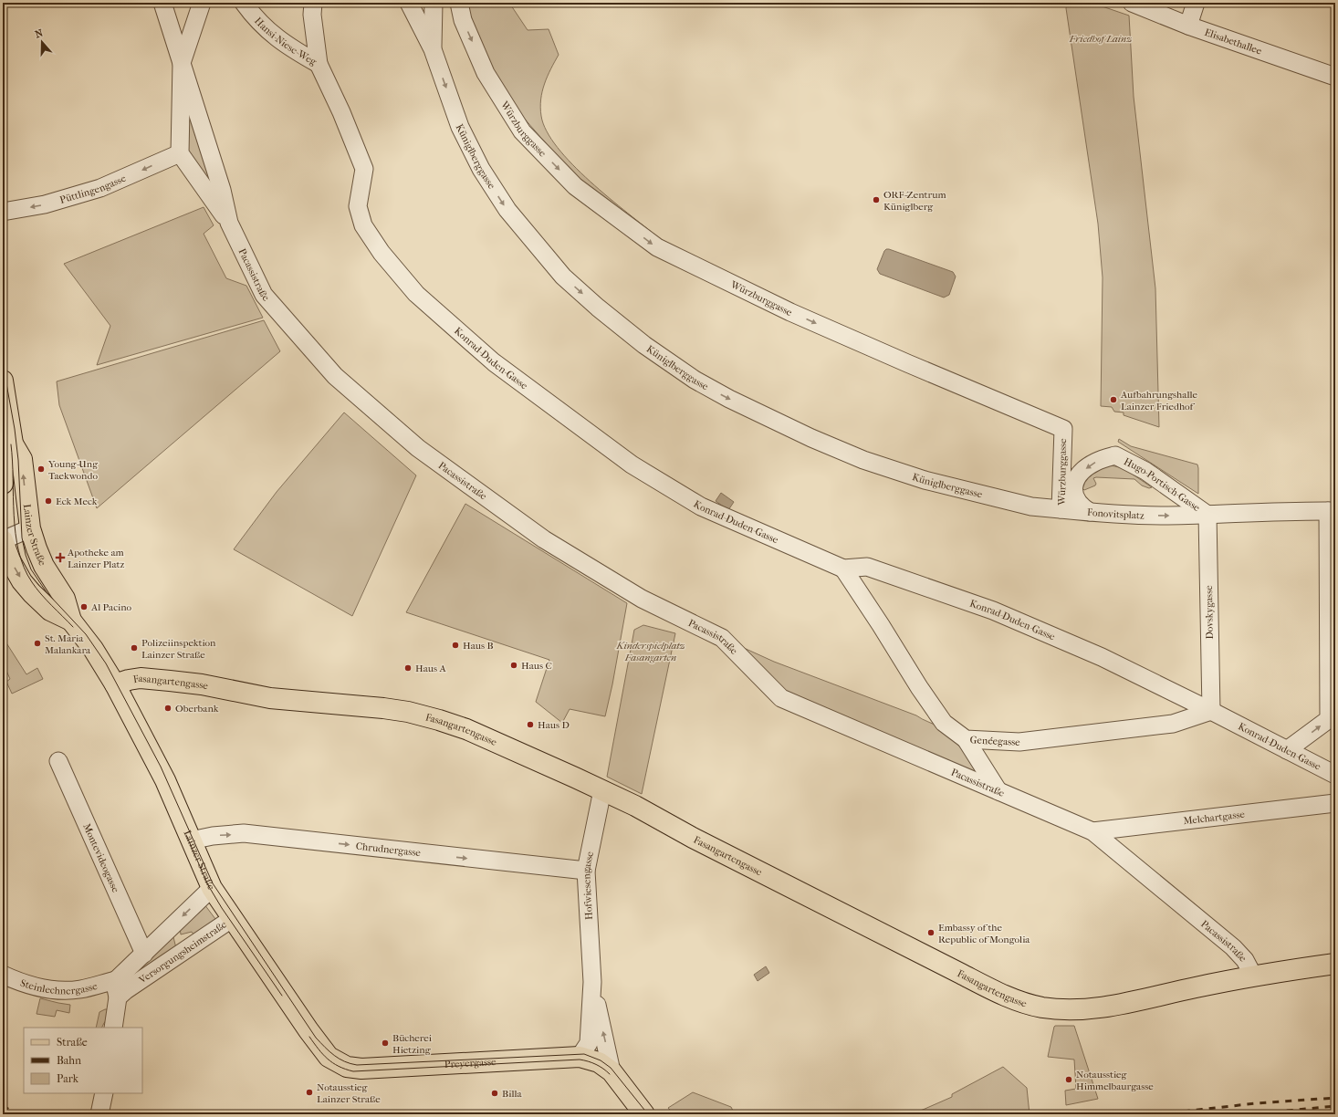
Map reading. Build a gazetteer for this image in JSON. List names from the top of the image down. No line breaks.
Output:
{"streets":{"main road":["Lainzer Straße","Fasangartengasse","Hofwiesengasse","Preyergasse"],"street":["Hansi-Niese-Weg","Elisabethallee","Würzburggasse","Küniglberggasse","Püttlingengasse","Pacassistraße","Konrad-Duden-Gasse","Hugo-Portisch-Gasse","Fonovitsplatz","Dovskygasse","Genéegasse","Melchartgasse","Chrudnergasse","Montevideogasse","Versorgungsheimstraße","Steinlechnergasse"]},"crossings":[["Hansi-Niese-Weg","Konrad-Duden-Gasse"],["Würzburggasse","Küniglberggasse"],["Würzburggasse","Fonovitsplatz"],["Püttlingengasse","Pacassistraße"],["Pacassistraße","Fasangartengasse"],["Pacassistraße","Melchartgasse"],["Konrad-Duden-Gasse","Dovskygasse"],["Konrad-Duden-Gasse","Genéegasse"],["Hugo-Portisch-Gasse","Fonovitsplatz"],["Hugo-Portisch-Gasse","Dovskygasse"],["Fonovitsplatz","Dovskygasse"],["Lainzer Straße","Fasangartengasse"],["Lainzer Straße","Chrudnergasse"],["Lainzer Straße","Versorgungsheimstraße"],["Lainzer Straße","Preyergasse"],["Dovskygasse","Genéegasse"],["Fasangartengasse","Hofwiesengasse"],["Chrudnergasse","Hofwiesengasse"],["Montevideogasse","Versorgungsheimstraße"],["Hofwiesengasse","Preyergasse"],["Versorgungsheimstraße","Steinlechnergasse"]],"one_way":["Würzburggasse","Küniglberggasse","Püttlingengasse","Chrudnergasse"],"parks":["Friedhof Lainz","Kinderspielplatz Fasangarten"],"places":{"other":["ORF-Zentrum Küniglberg","Aufbahrungshalle Lainzer Friedhof","Young-Ung Taekwondo","Eck Meck","Al Pacino","St. Maria Malankara","Haus B","Polizeiinspektion Lainzer Straße","Haus C","Haus A","Oberbank","Haus D","Embassy of the Republic of Mongolia","Bücherei Hietzing","Notausstieg Himmelbaurgasse","Notausstieg Lainzer Straße","Billa"],"health":["Apotheke am Lainzer Platz"]},"legend":["Straße","Bahn","Park"],"north":"top"}
